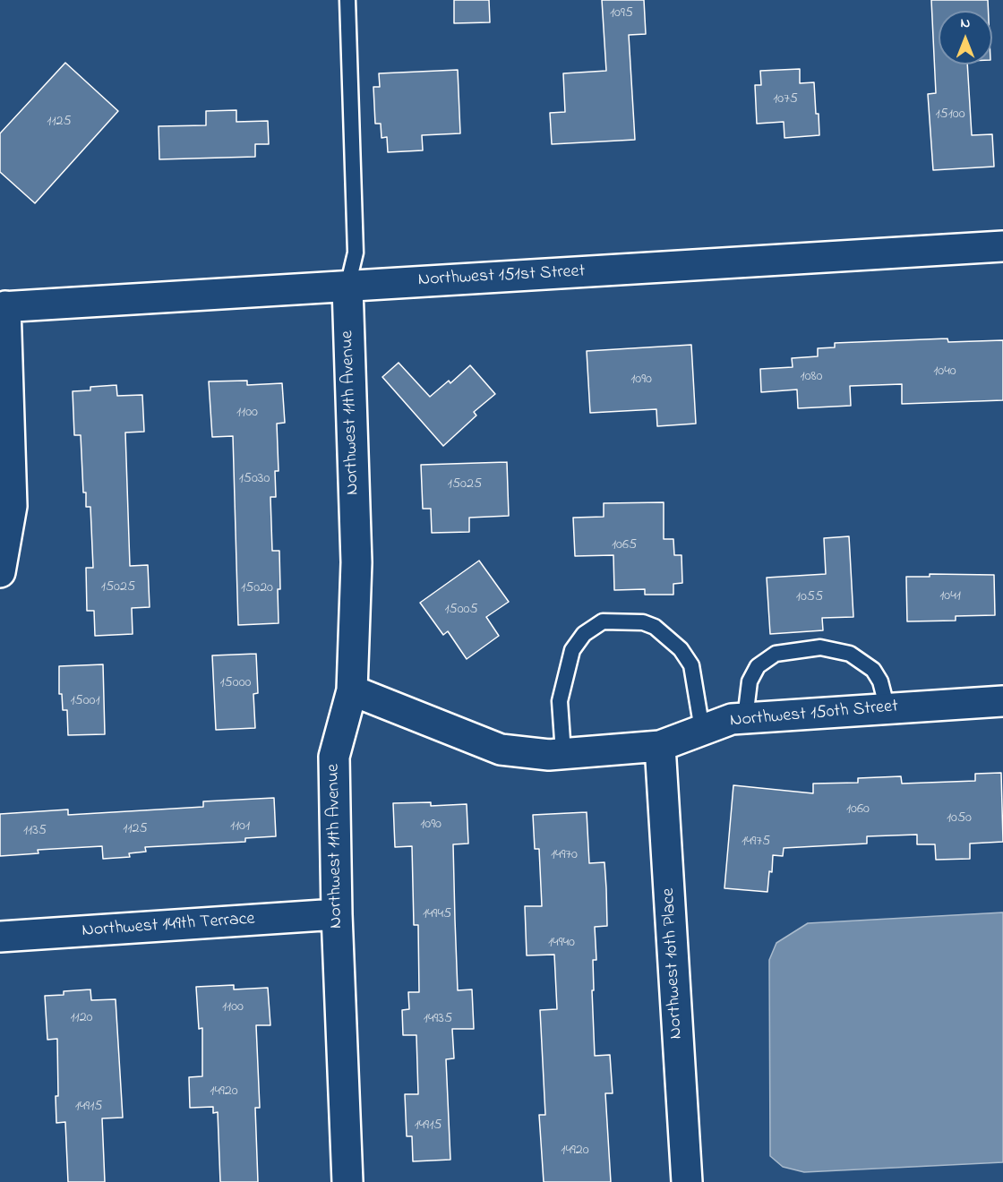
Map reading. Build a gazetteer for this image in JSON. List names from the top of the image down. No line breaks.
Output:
{"streets":{"street":["Northwest 151st Street","Northwest 11th Avenue","Northwest 150th Street","Northwest 149th Terrace","Northwest 10th Place"]},"crossings":[["Northwest 151st Street","Northwest 11th Avenue"],["Northwest 11th Avenue","Northwest 150th Street"],["Northwest 11th Avenue","Northwest 149th Terrace"],["Northwest 150th Street","Northwest 10th Place"]],"house_numbers":["1095","1075","15100","1125","1040","1080","1090","1100","15030","15025","1065","15025","15020","1041","1055","15005","15000","15001","1060","1050","1090","1101","1125","1135","14975","14970","14945","14940","1100","1120","14935","14920","14915","14915","14920"],"north":"top"}
